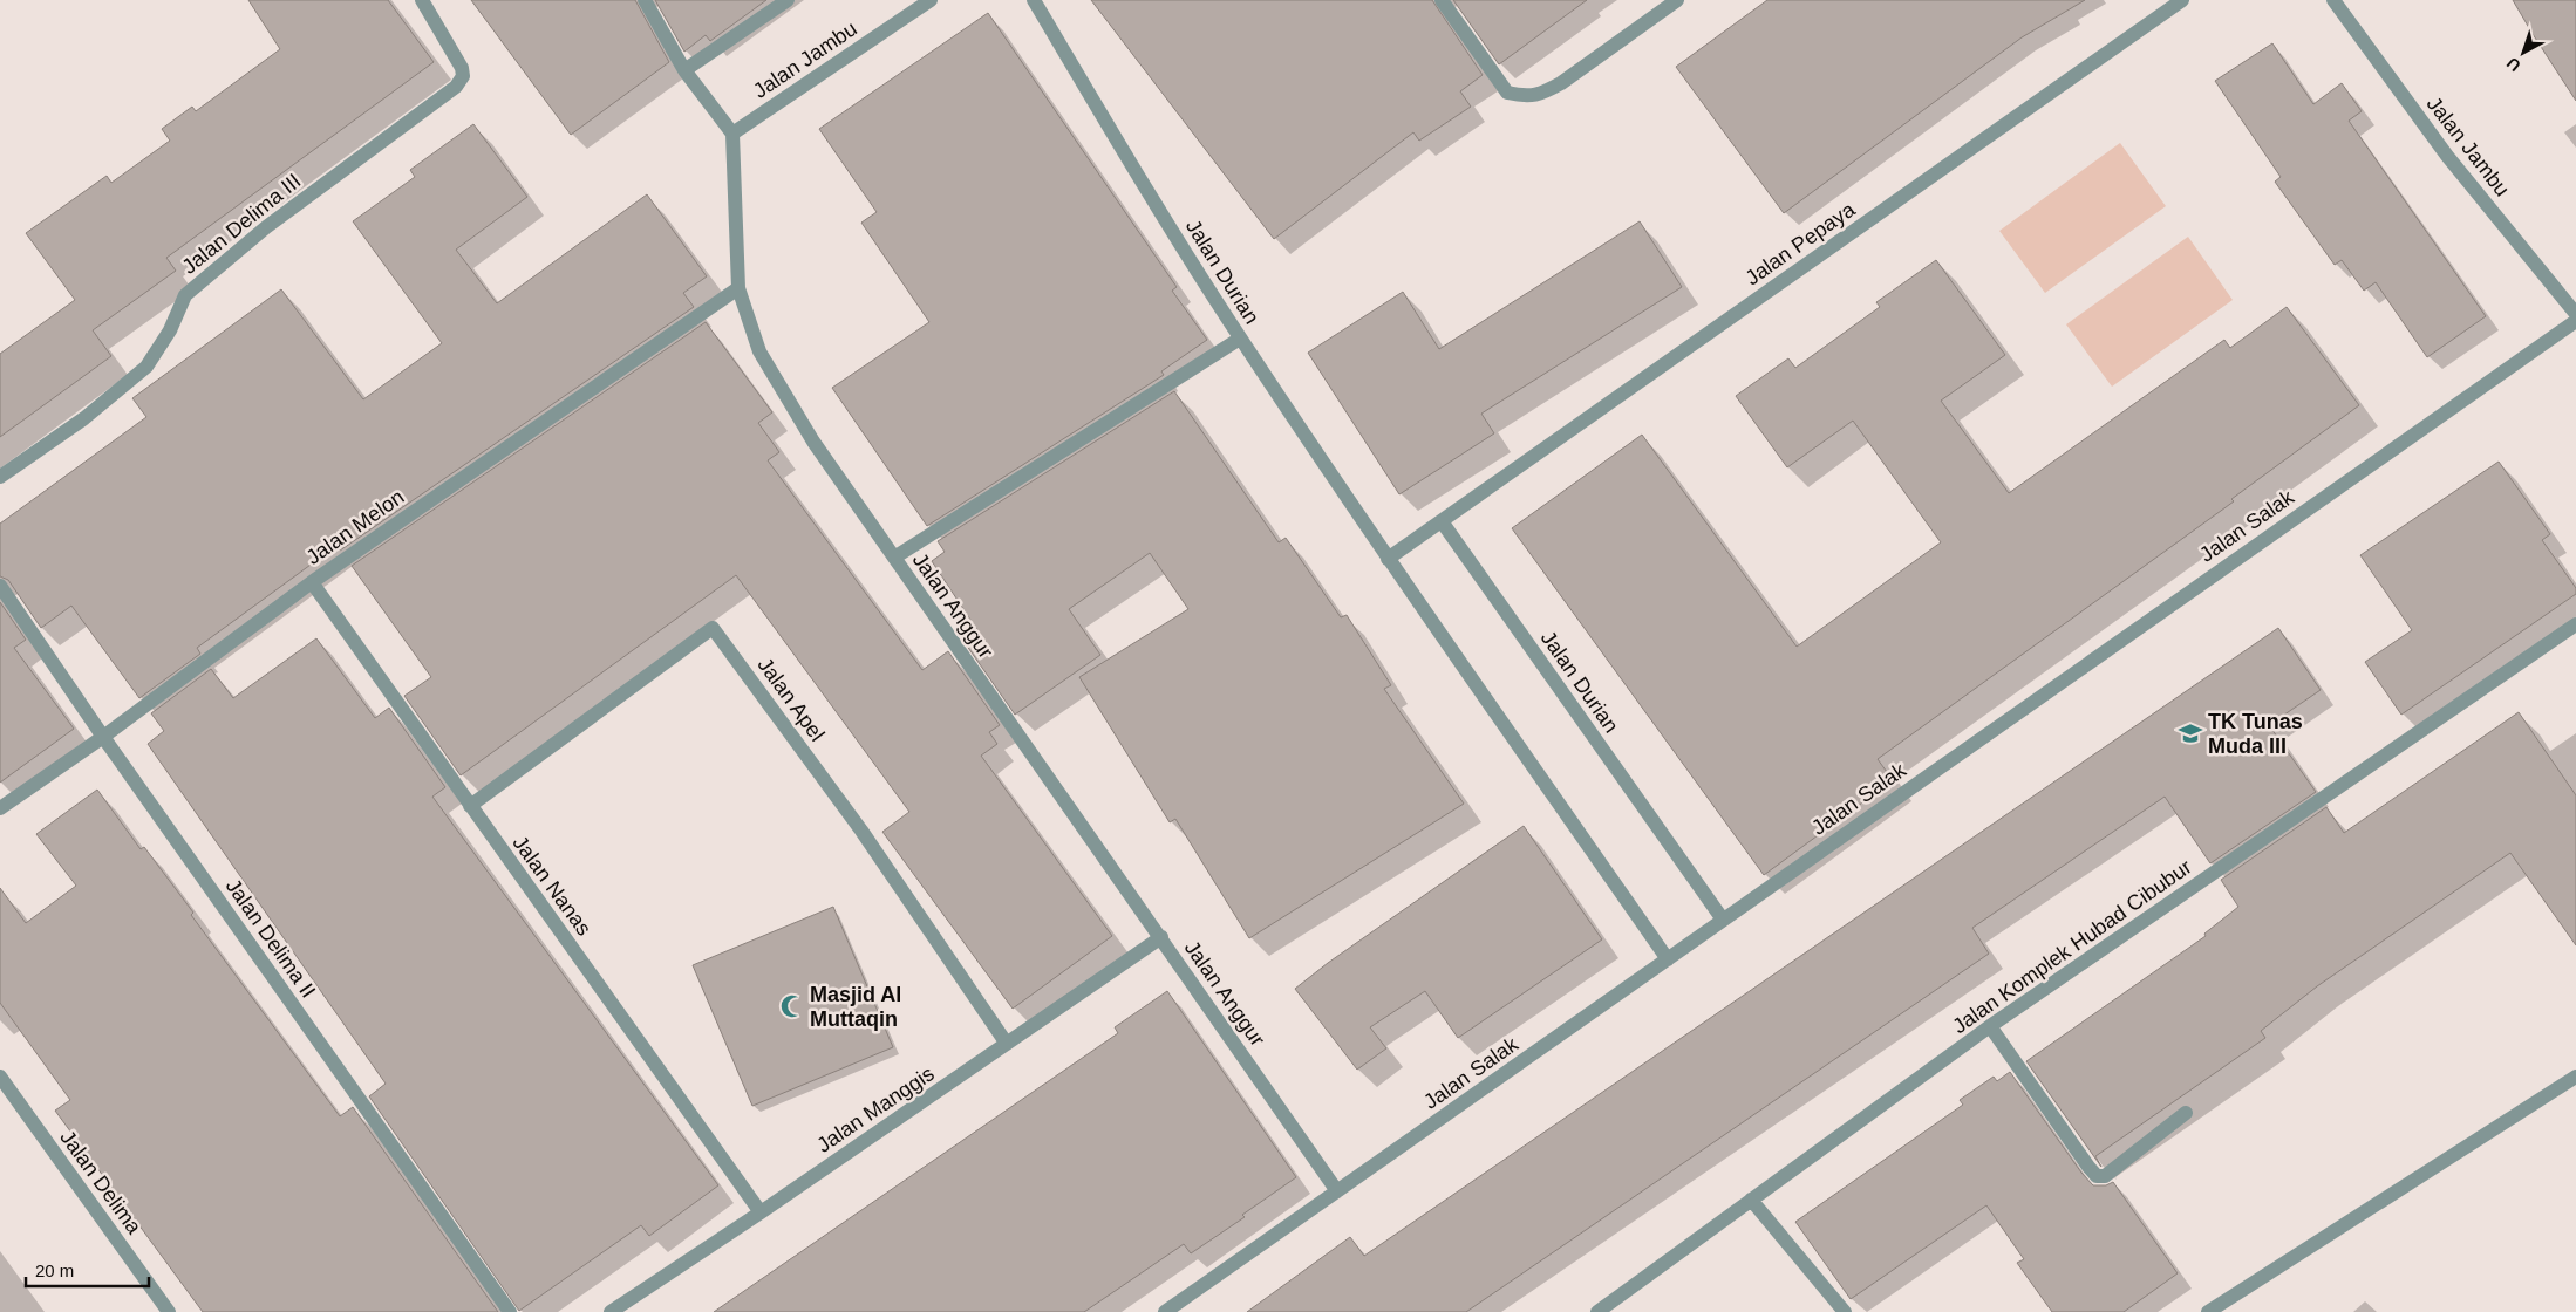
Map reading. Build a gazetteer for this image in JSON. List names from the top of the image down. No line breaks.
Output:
{"streets":{"street":["Jalan Jambu","Jalan Delima III","Jalan Pepaya","Jalan Durian","Jalan Salak","Jalan Melon","Jalan Anggur","Jalan Apel","Jalan Nanas","Jalan Delima II","Jalan Komplek Hubad Cibubur","Jalan Manggis","Jalan Delima"]},"crossings":[["Jalan Jambu","Jalan Anggur"],["Jalan Pepaya","Jalan Durian"],["Jalan Durian","Jalan Salak"],["Jalan Salak","Jalan Anggur"],["Jalan Melon","Jalan Anggur"],["Jalan Melon","Jalan Nanas"],["Jalan Melon","Jalan Delima II"],["Jalan Anggur","Jalan Manggis"],["Jalan Apel","Jalan Nanas"],["Jalan Apel","Jalan Manggis"],["Jalan Nanas","Jalan Manggis"]],"places":{"school or university":["TK Tunas Muda III"],"mosque":["Masjid Al Muttaqin"]},"scale_bar":"20 m","north":"bottom left"}
